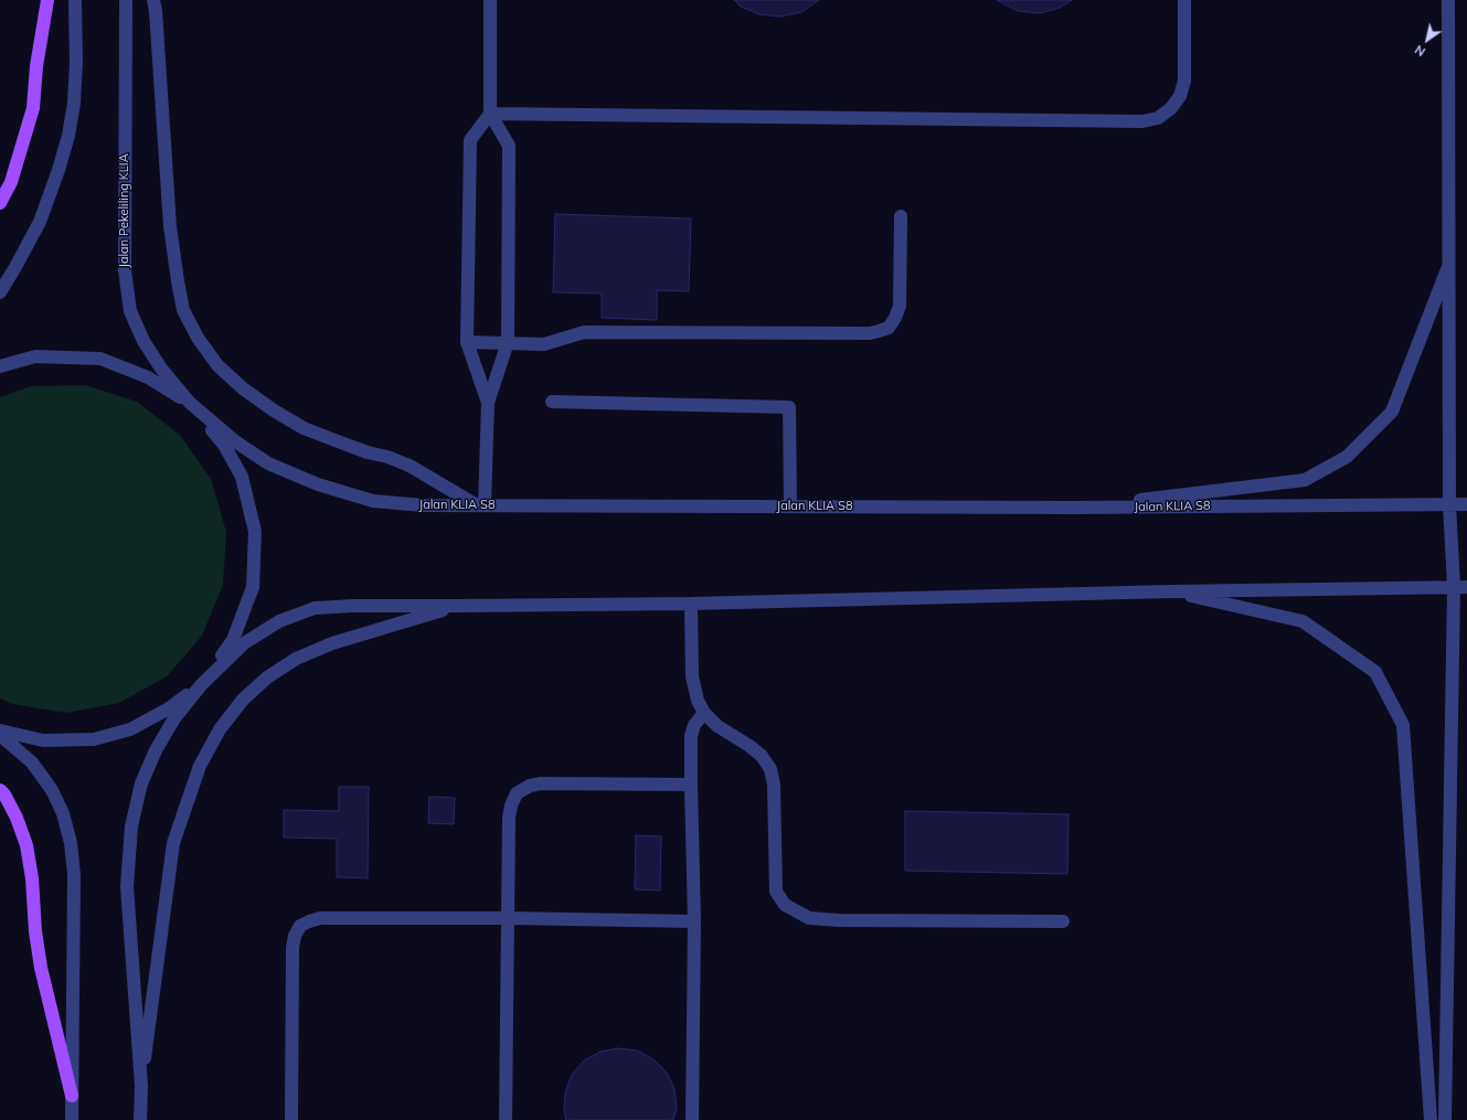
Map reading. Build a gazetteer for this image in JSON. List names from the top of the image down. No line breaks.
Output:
{"streets":{"street":["Jalan Pekeliling KLIA","Jalan KLIA S8"]},"crossings":[["Jalan Pekeliling KLIA","Jalan KLIA S8"]],"north":"bottom left"}
